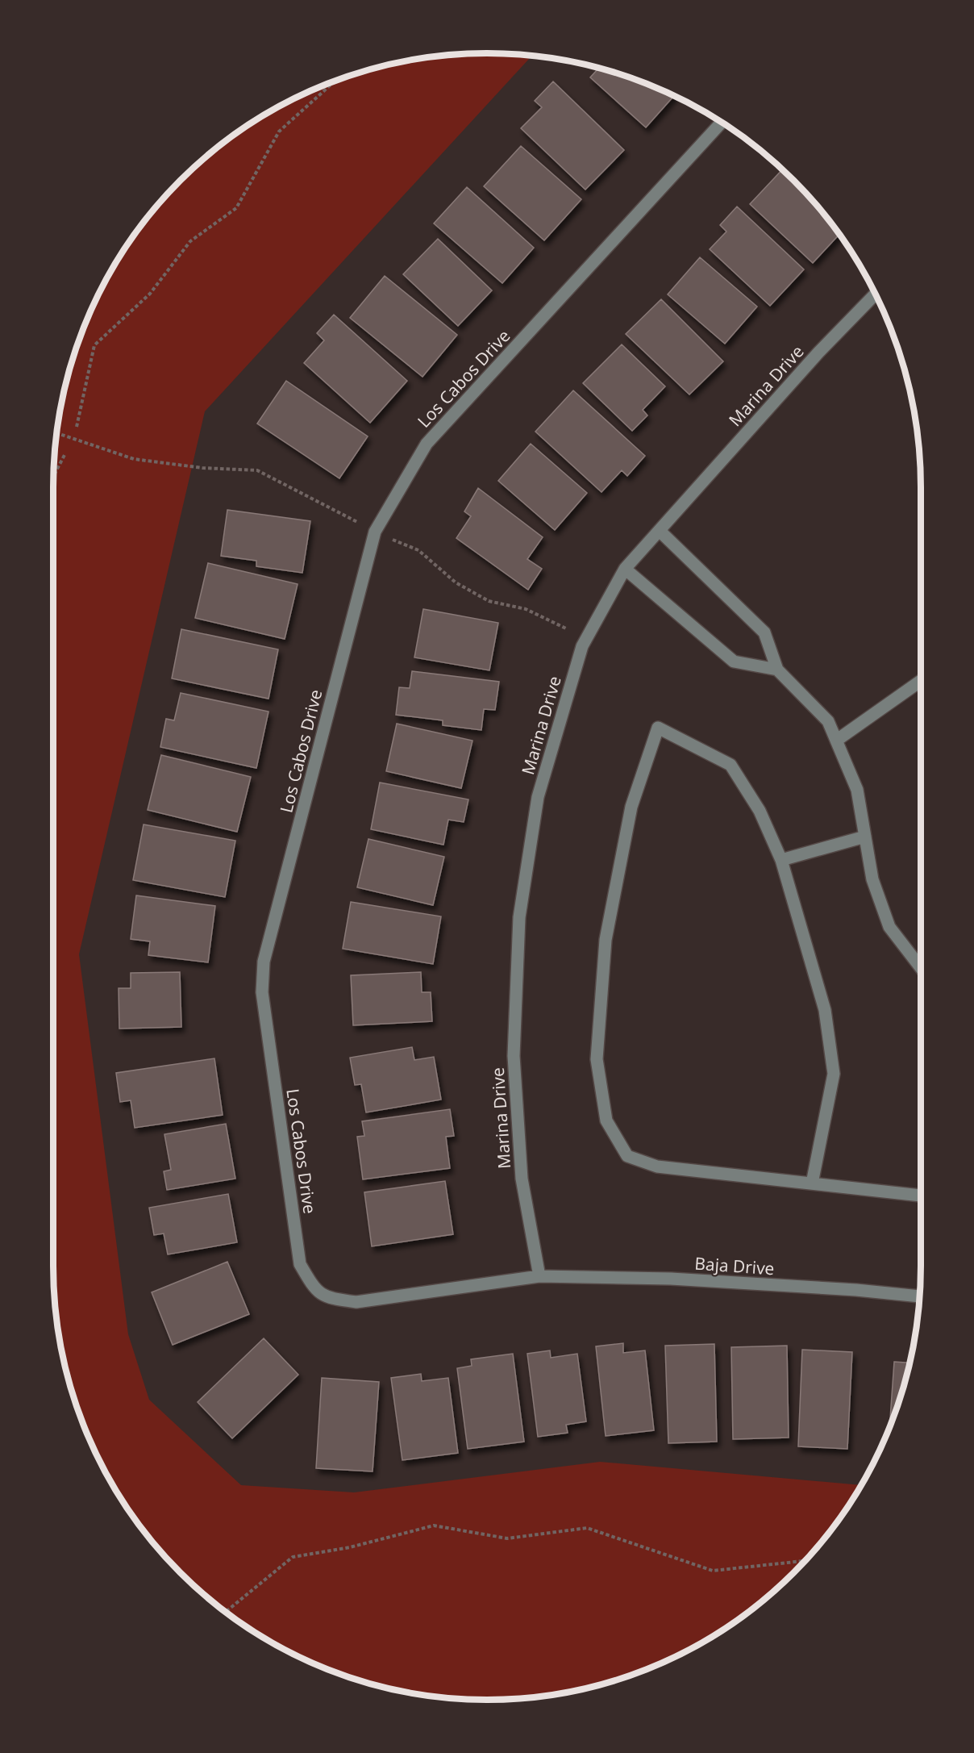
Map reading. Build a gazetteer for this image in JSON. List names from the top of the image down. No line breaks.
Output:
{"streets":{"street":["Los Cabos Drive","Marina Drive","Baja Drive"]},"crossings":[["Los Cabos Drive","Marina Drive"],["Los Cabos Drive","Baja Drive"],["Marina Drive","Baja Drive"]]}
